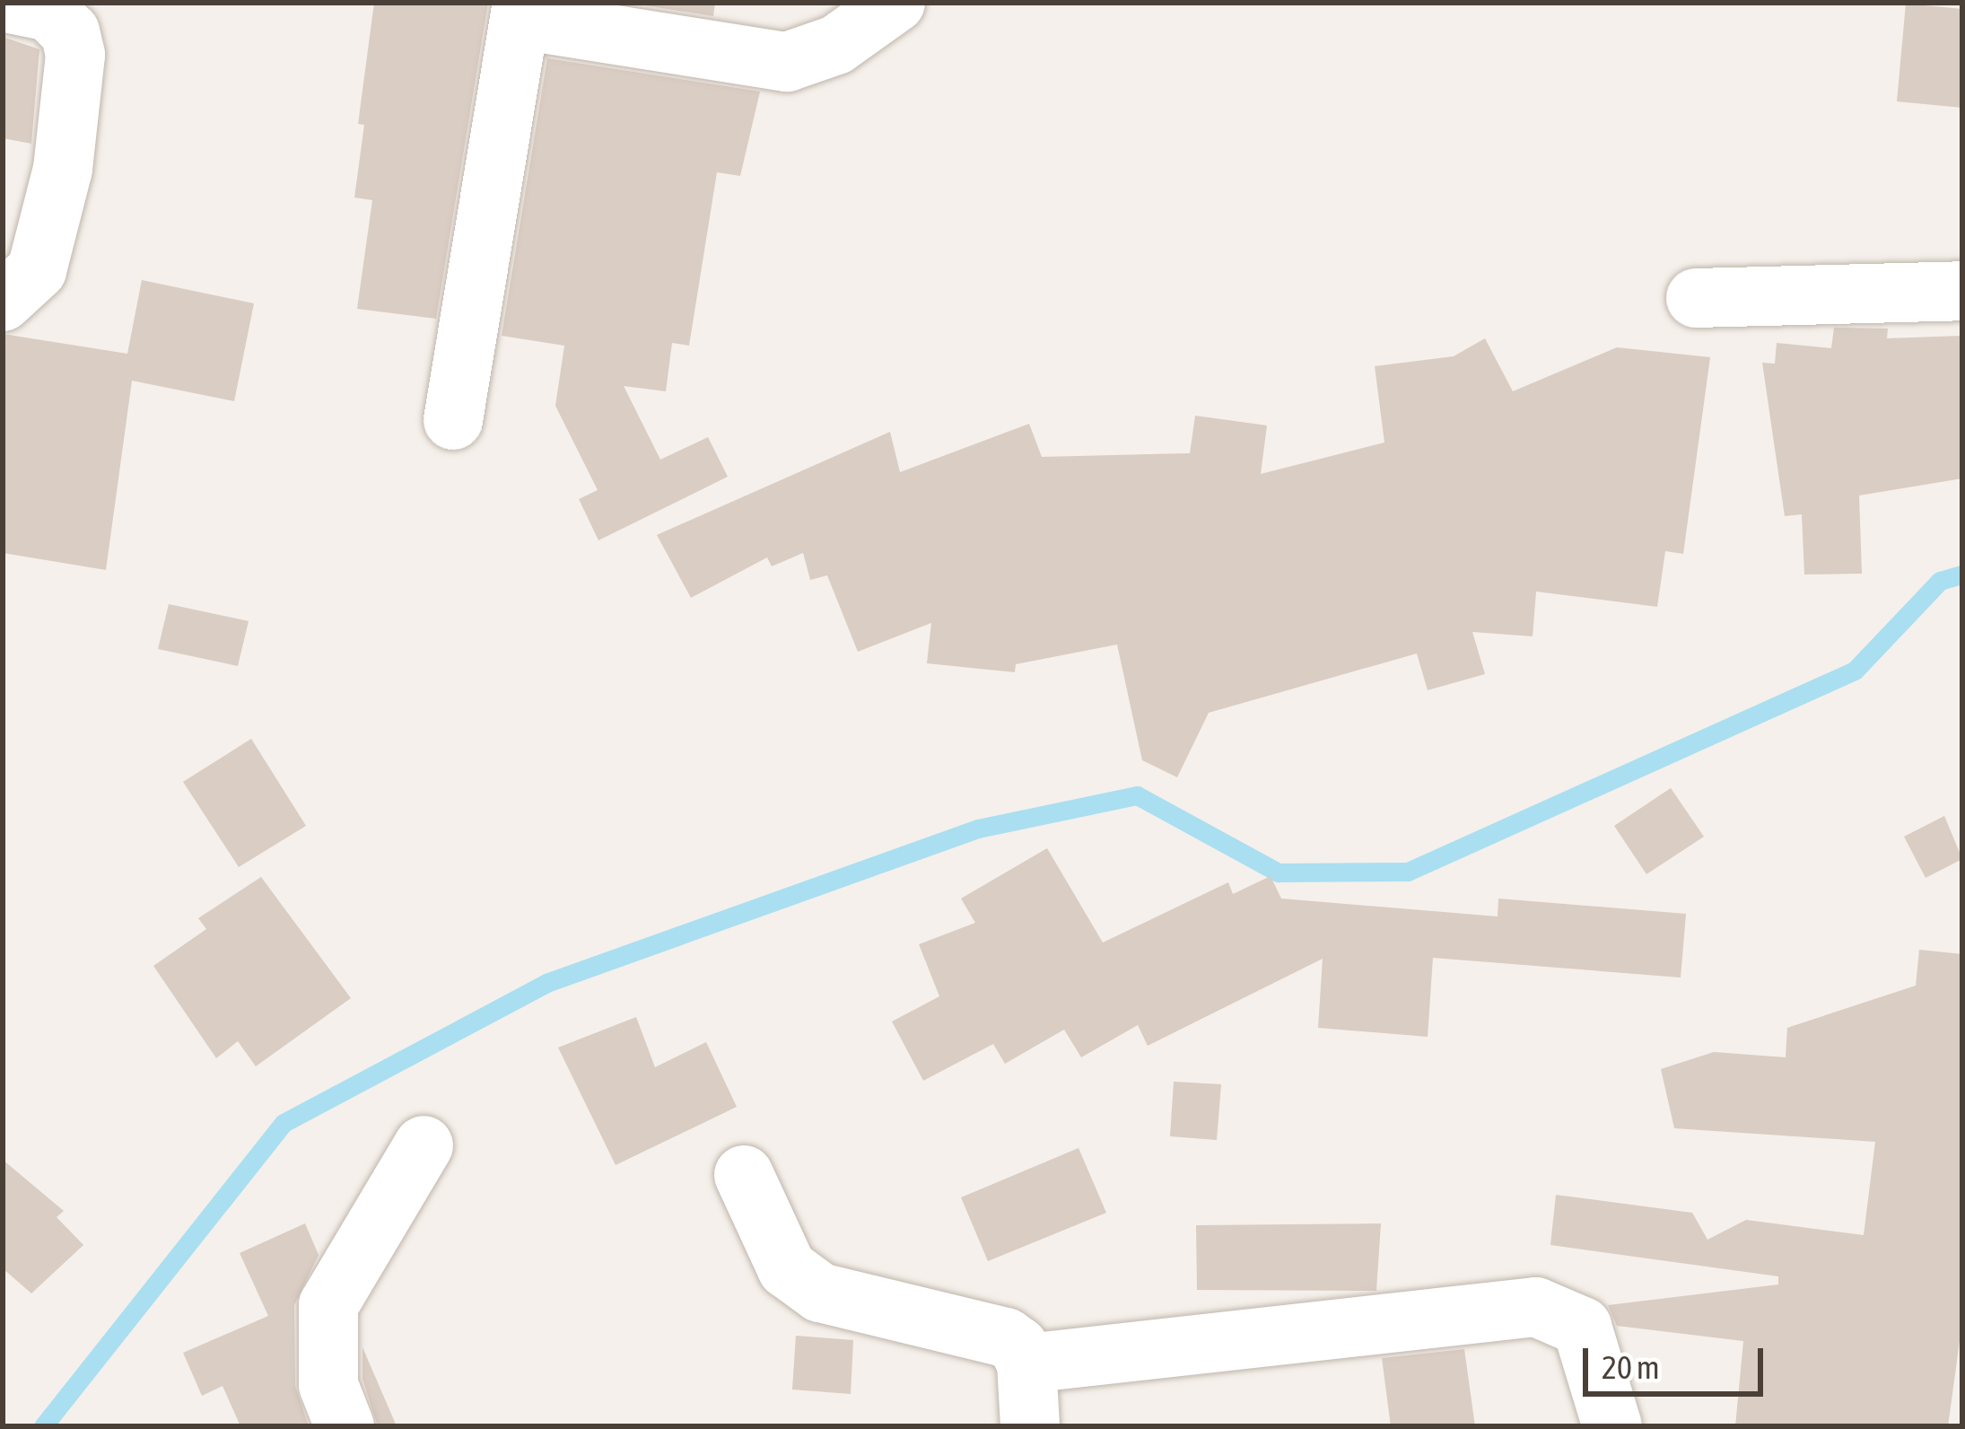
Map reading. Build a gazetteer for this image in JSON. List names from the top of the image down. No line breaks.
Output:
{"scale_bar":"20 m"}
